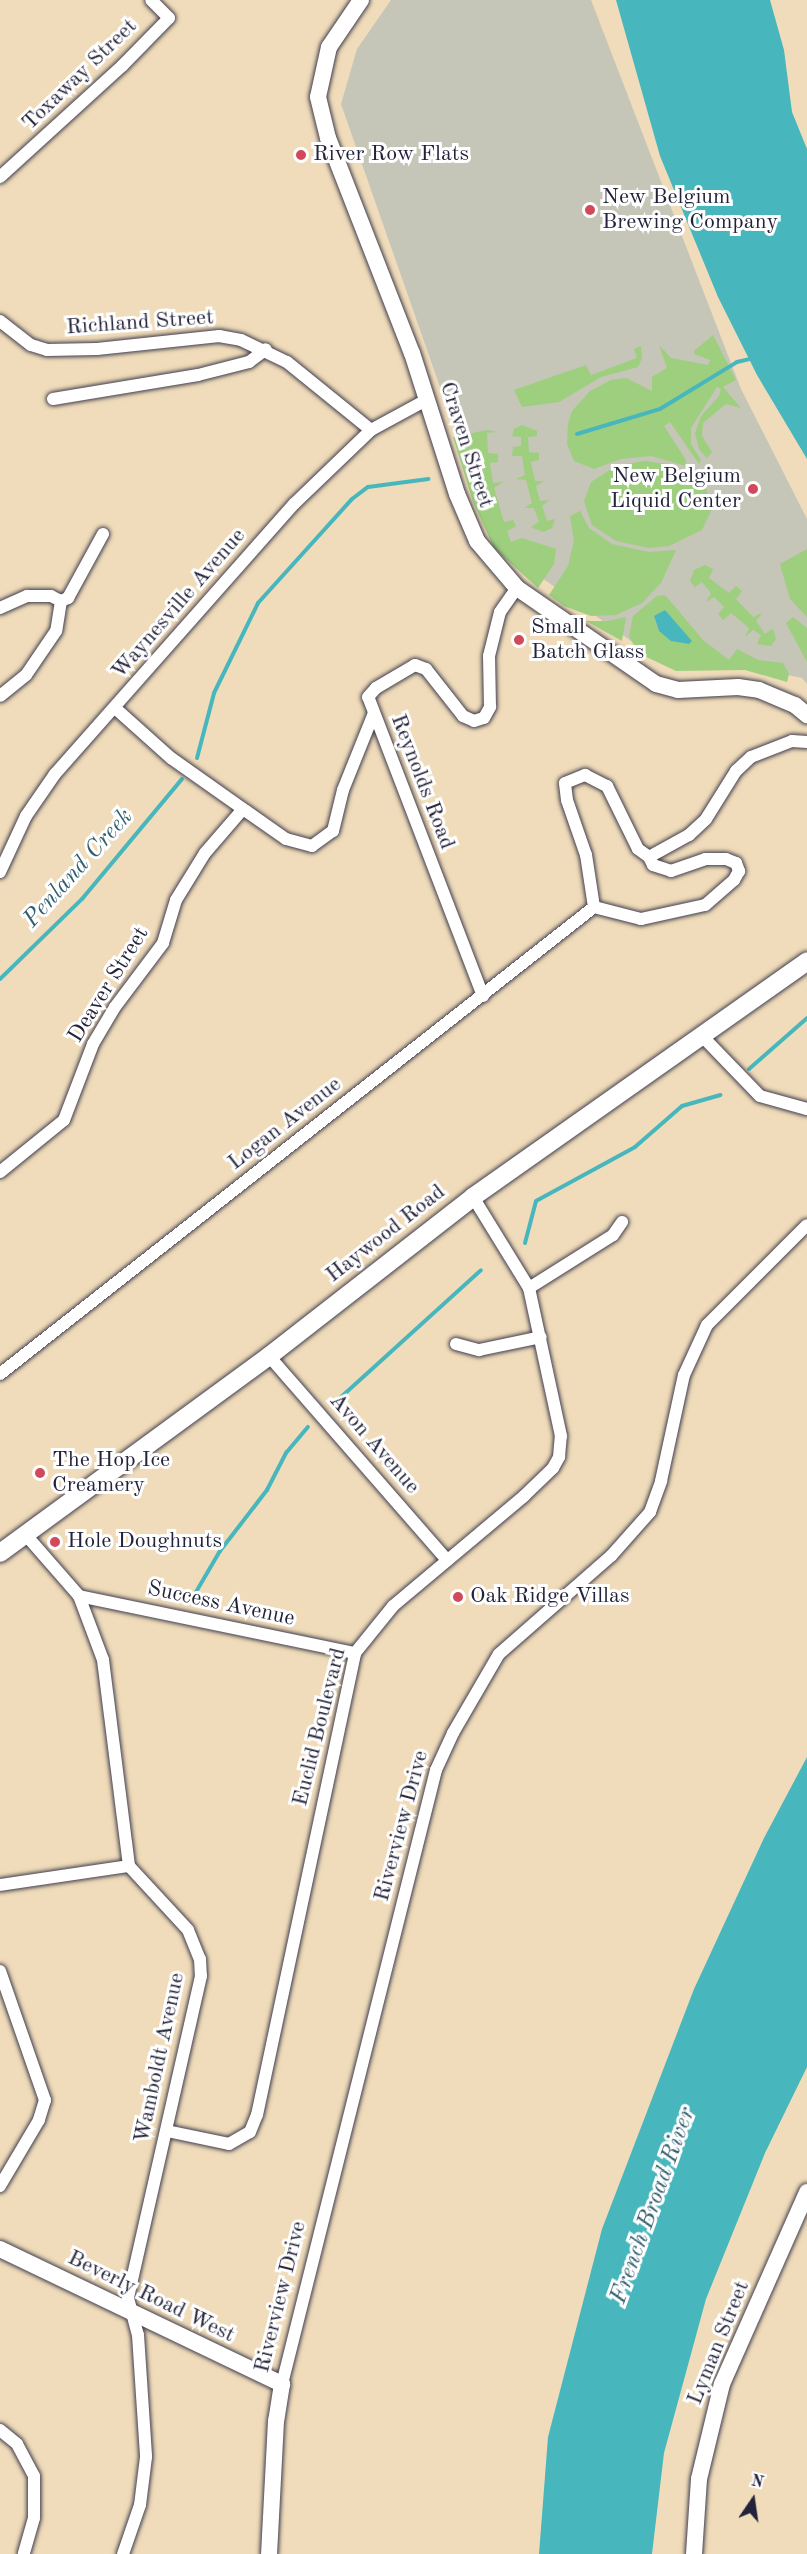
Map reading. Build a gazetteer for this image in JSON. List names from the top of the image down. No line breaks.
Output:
{"streets":{"main road":["Haywood Road"],"street":["Toxaway Street","Richland Street","Craven Street","Waynesville Avenue","Reynolds Road","Deaver Street","Logan Avenue","Avon Avenue","Success Avenue","Euclid Boulevard","Riverview Drive","Wamboldt Avenue","Beverly Road West","Lyman Street"]},"crossings":[["Richland Street","Waynesville Avenue"],["Craven Street","Waynesville Avenue"],["Waynesville Avenue","Reynolds Road"],["Reynolds Road","Deaver Street"],["Reynolds Road","Logan Avenue"],["Haywood Road","Avon Avenue"],["Haywood Road","Euclid Boulevard"],["Avon Avenue","Euclid Boulevard"],["Success Avenue","Euclid Boulevard"],["Euclid Boulevard","Wamboldt Avenue"],["Riverview Drive","Beverly Road West"],["Wamboldt Avenue","Beverly Road West"]],"water":["Penland Creek","French Broad River"],"places":["River Row Flats","New Belgium Brewing Company","New Belgium Liquid Center","Small Batch Glass","The Hop Ice Creamery","Hole Doughnuts","Oak Ridge Villas"],"north":"top"}
